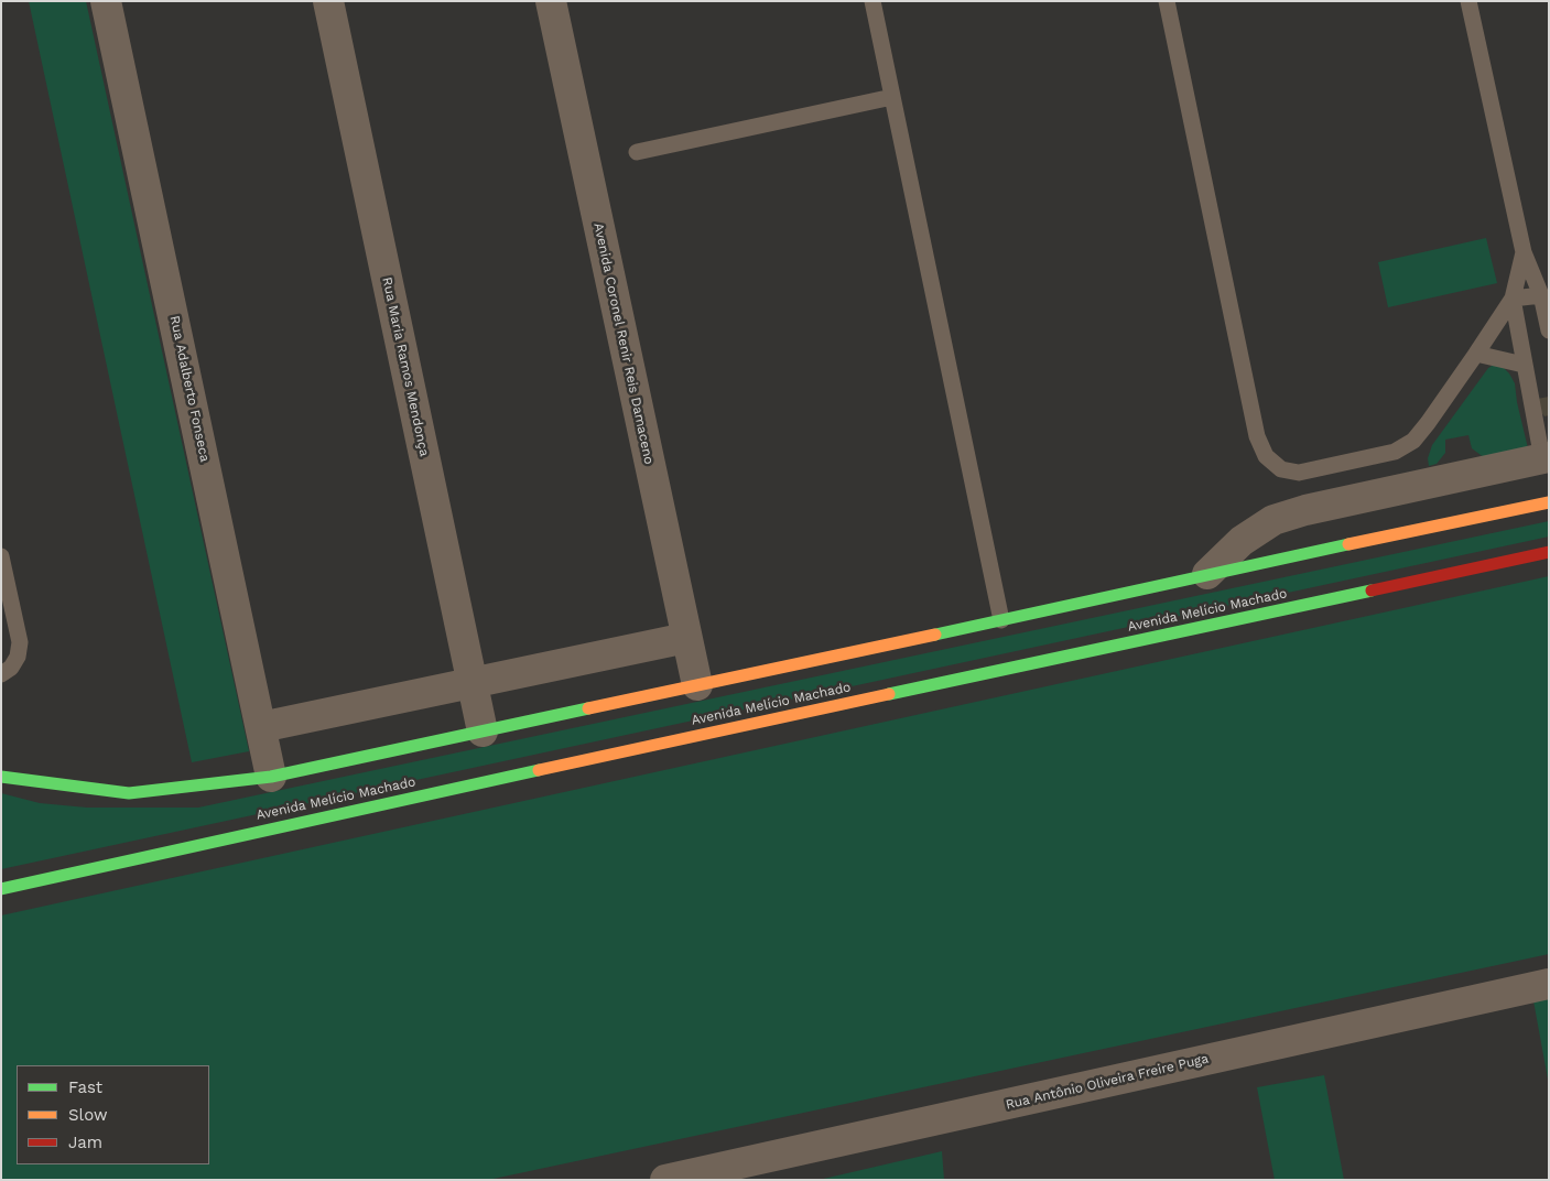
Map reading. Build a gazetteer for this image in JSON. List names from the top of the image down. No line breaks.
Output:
{"streets":{"main road":["Avenida Melício Machado"],"street":["Avenida Coronel Renir Reis Damaceno","Rua Maria Ramos Mendonça","Rua Adalberto Fonseca","Rua Antônio Oliveira Freire Puga"]},"legend":["Fast","Slow","Jam"]}
